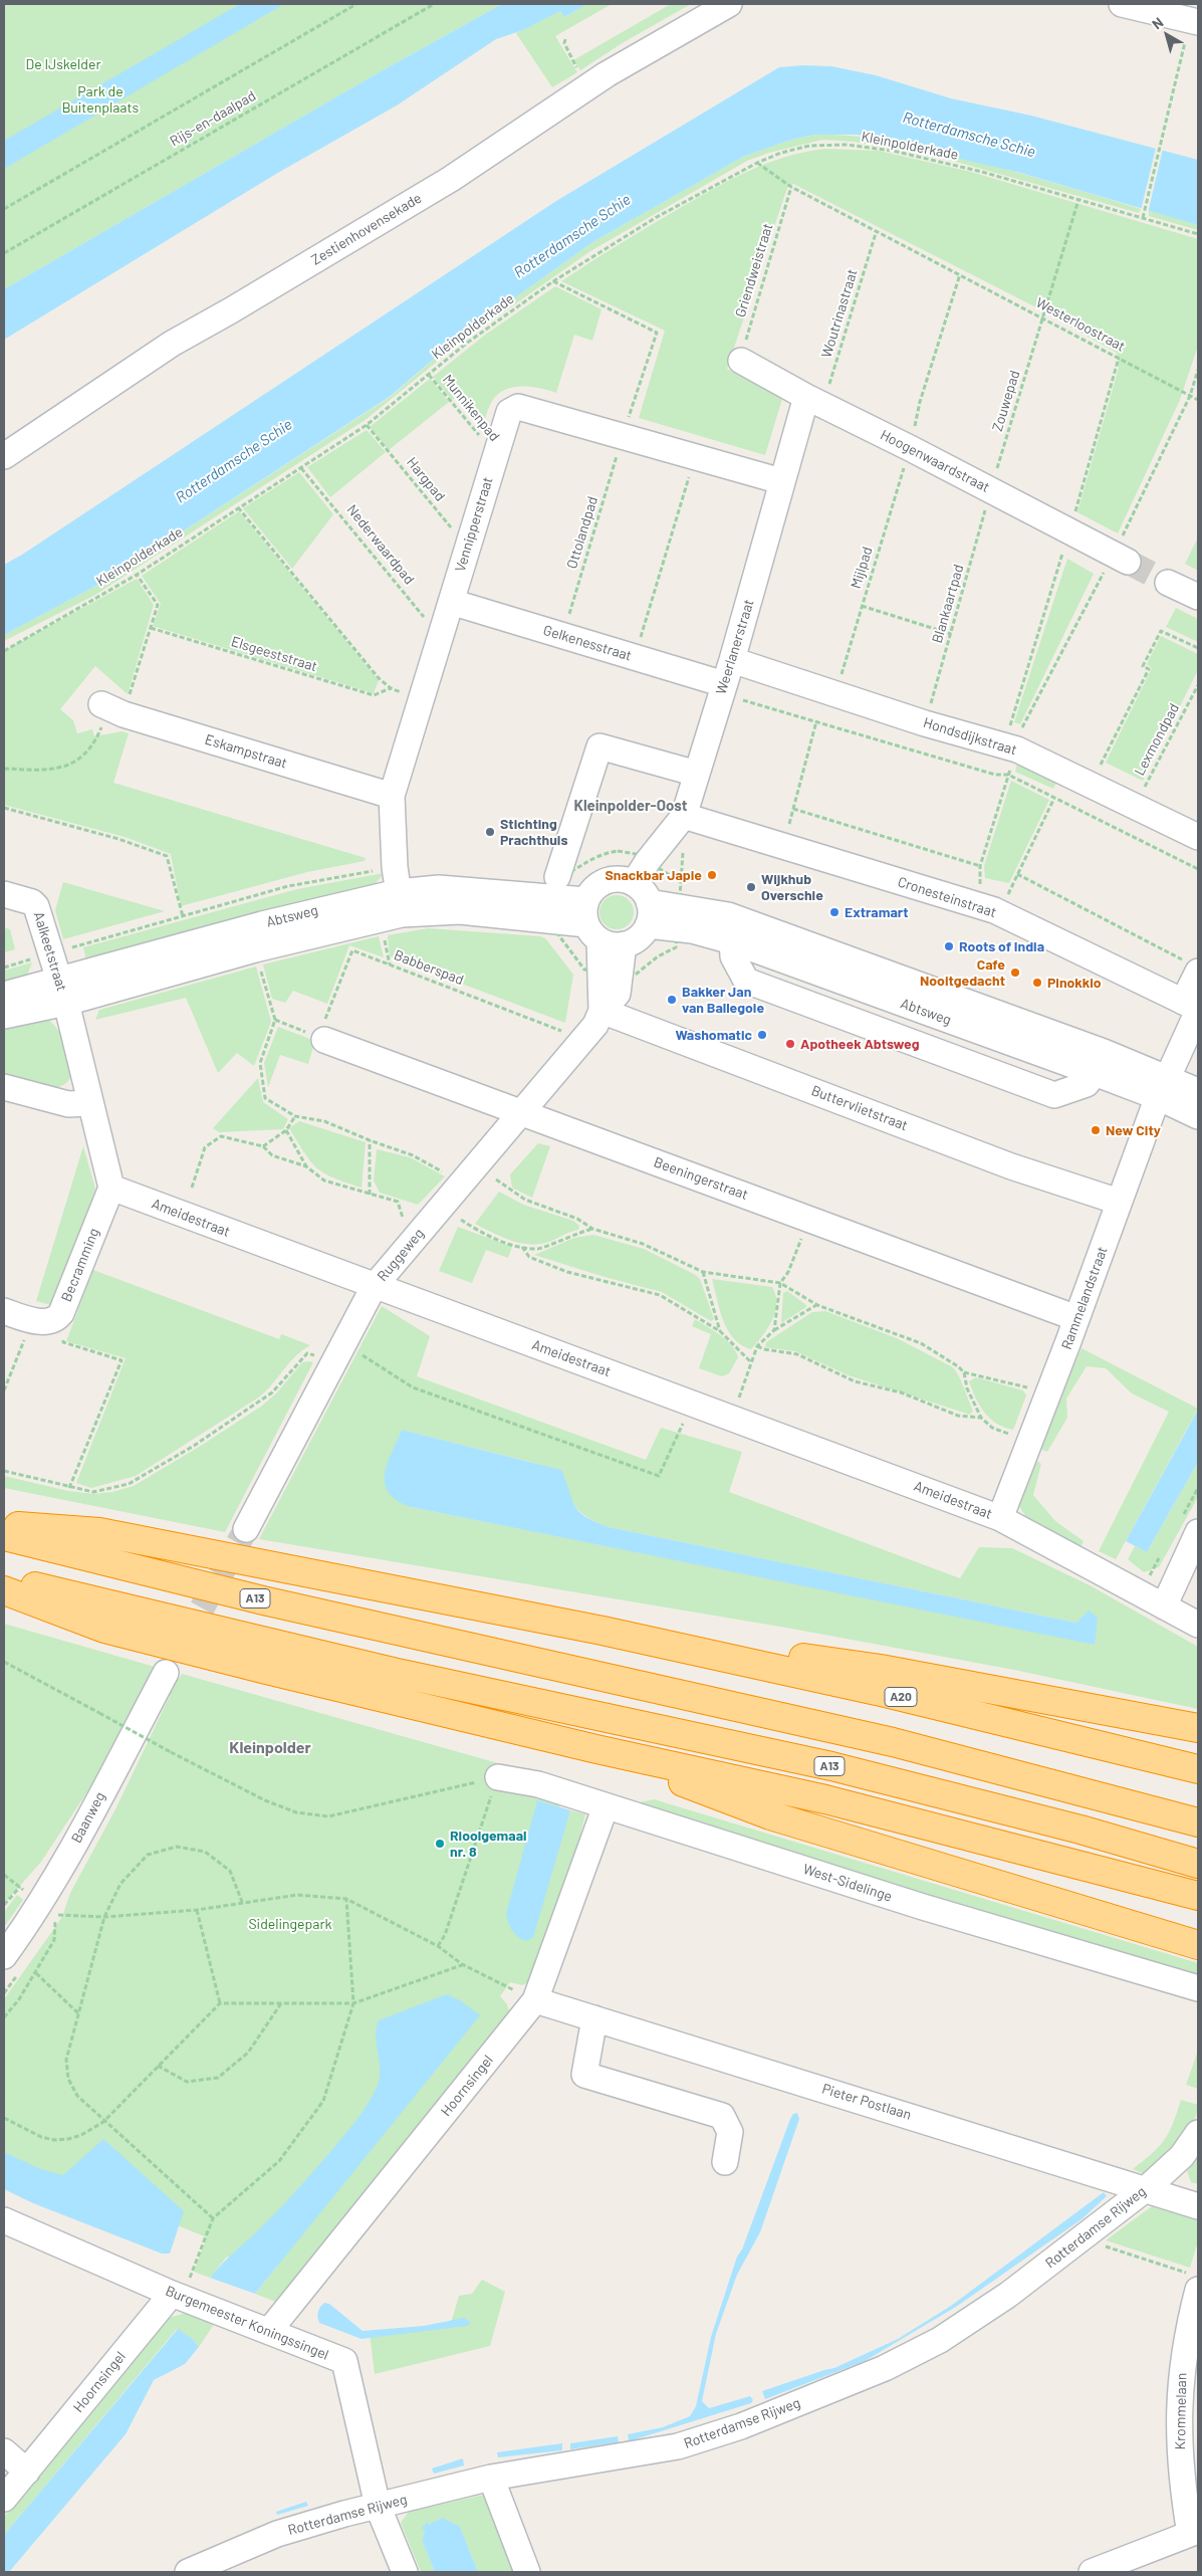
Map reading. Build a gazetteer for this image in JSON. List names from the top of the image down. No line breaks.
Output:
{"streets":{"highway":["A13","A20"],"street":["Zestienhovensekade","Hoogenwaardstraat","Vennipperstraat","Gelkenesstraat","Weerlanerstraat","Hondsdijkstraat","Eskampstraat","Cronesteinstraat","Abtsweg","Aalkeetstraat","Buttervlietstraat","Beeningerstraat","Ameidestraat","Ruggeweg","Becramming","Rammelandstraat","Baanweg","West-Sidelinge","Hoornsingel","Pieter Postlaan","Rotterdamse Rijweg","Burgemeester Koningssingel","Krommelaan"],"path":["Rijs-en-daalpad","Kleinpolderkade","Griendweistraat","Woutrinastraat","Westerloostraat","Zouwepad","Munnikenpad","Hargpad","Ottolandpad","Nederwaardpad","Mijlpad","Blankaartpad","Elsgeeststraat","Lexmondpad","Babberspad"]},"crossings":[["Kleinpolderkade","Westerloostraat"],["Kleinpolderkade","Zouwepad"],["Kleinpolderkade","Munnikenpad"],["Kleinpolderkade","Hargpad"],["Kleinpolderkade","Ottolandpad"],["Kleinpolderkade","Nederwaardpad"],["Griendweistraat","Westerloostraat"],["Griendweistraat","Hoogenwaardstraat"],["Woutrinastraat","Westerloostraat"],["Woutrinastraat","Hoogenwaardstraat"],["Woutrinastraat","Weerlanerstraat"],["Westerloostraat","Zouwepad"],["Zouwepad","Hoogenwaardstraat"],["Zouwepad","Blankaartpad"],["Munnikenpad","Vennipperstraat"],["Hoogenwaardstraat","Mijlpad"],["Hoogenwaardstraat","Blankaartpad"],["Hoogenwaardstraat","Weerlanerstraat"],["Hargpad","Vennipperstraat"],["Vennipperstraat","Ottolandpad"],["Vennipperstraat","Nederwaardpad"],["Vennipperstraat","Gelkenesstraat"],["Vennipperstraat","Weerlanerstraat"],["Vennipperstraat","Eskampstraat"],["Vennipperstraat","Abtsweg"],["Ottolandpad","Gelkenesstraat"],["Mijlpad","Hondsdijkstraat"],["Blankaartpad","Hondsdijkstraat"],["Gelkenesstraat","Weerlanerstraat"],["Weerlanerstraat","Hondsdijkstraat"],["Weerlanerstraat","Cronesteinstraat"],["Weerlanerstraat","Abtsweg"],["Weerlanerstraat","Ruggeweg"],["Hondsdijkstraat","Lexmondpad"],["Cronesteinstraat","Rammelandstraat"],["Abtsweg","Aalkeetstraat"],["Abtsweg","Ruggeweg"],["Abtsweg","Rammelandstraat"],["Babberspad","Beeningerstraat"],["Babberspad","Ruggeweg"],["Buttervlietstraat","Ruggeweg"],["Buttervlietstraat","Rammelandstraat"],["Beeningerstraat","Ruggeweg"],["Beeningerstraat","Rammelandstraat"],["Ameidestraat","Ruggeweg"],["Ameidestraat","Becramming"],["Ameidestraat","Rammelandstraat"],["West-Sidelinge","Hoornsingel"],["Hoornsingel","Pieter Postlaan"],["Hoornsingel","Burgemeester Koningssingel"],["Pieter Postlaan","Rotterdamse Rijweg"],["Rotterdamse Rijweg","Burgemeester Koningssingel"]],"districts":["Kleinpolder-Oost","Kleinpolder"],"water":["Rotterdamsche Schie"],"parks":["De IJskelder","Park de Buitenplaats","Sidelingepark"],"places":["Stichting Prachthuis","Snackbar Japie","Wijkhub Overschie","Extramart","Roots of India","Cafe Nooitgedacht","Pinokkio","Bakker Jan van Ballegoie","Washomatic","Apotheek Abtsweg","New City","Rioolgemaal nr. 8"],"north":"top left"}
